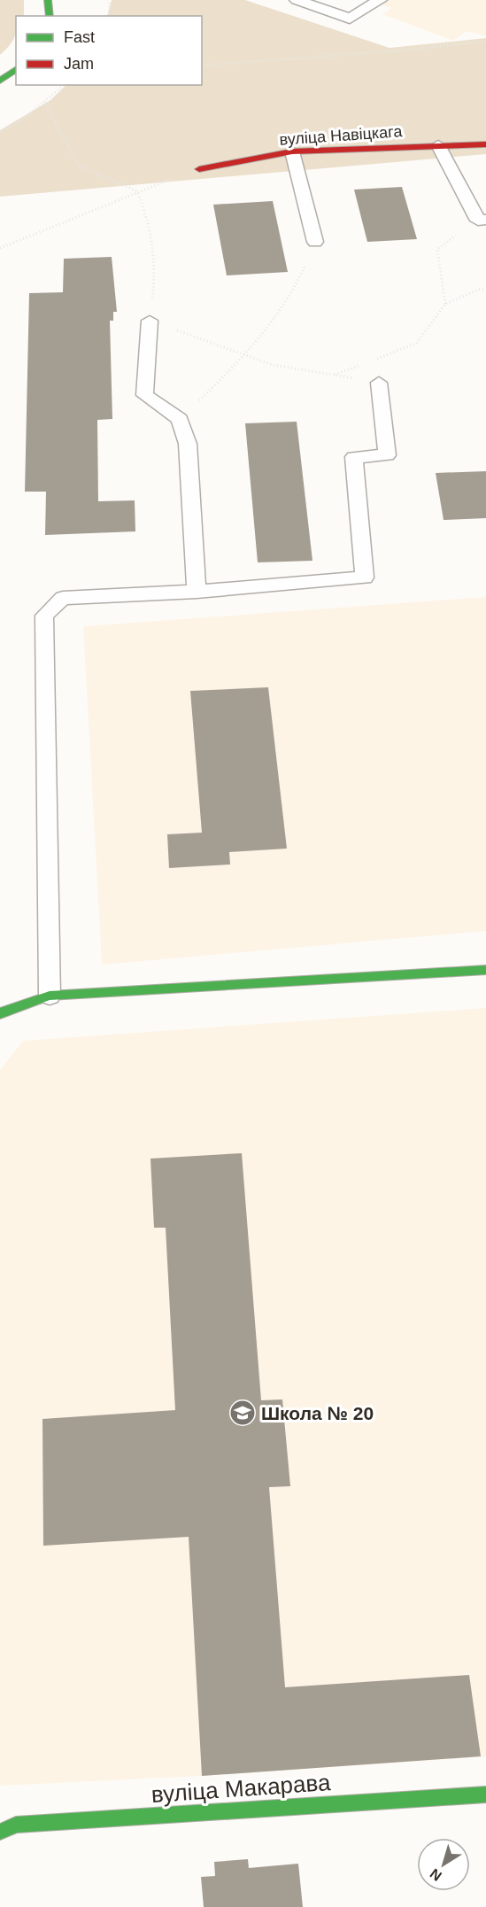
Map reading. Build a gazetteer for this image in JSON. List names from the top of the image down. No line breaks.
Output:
{"streets":{"street":["вуліца Навіцкага","вуліца Макарава"]},"places":{"school or university":["Школа № 20"]},"legend":["Fast","Jam"],"north":"bottom left"}
